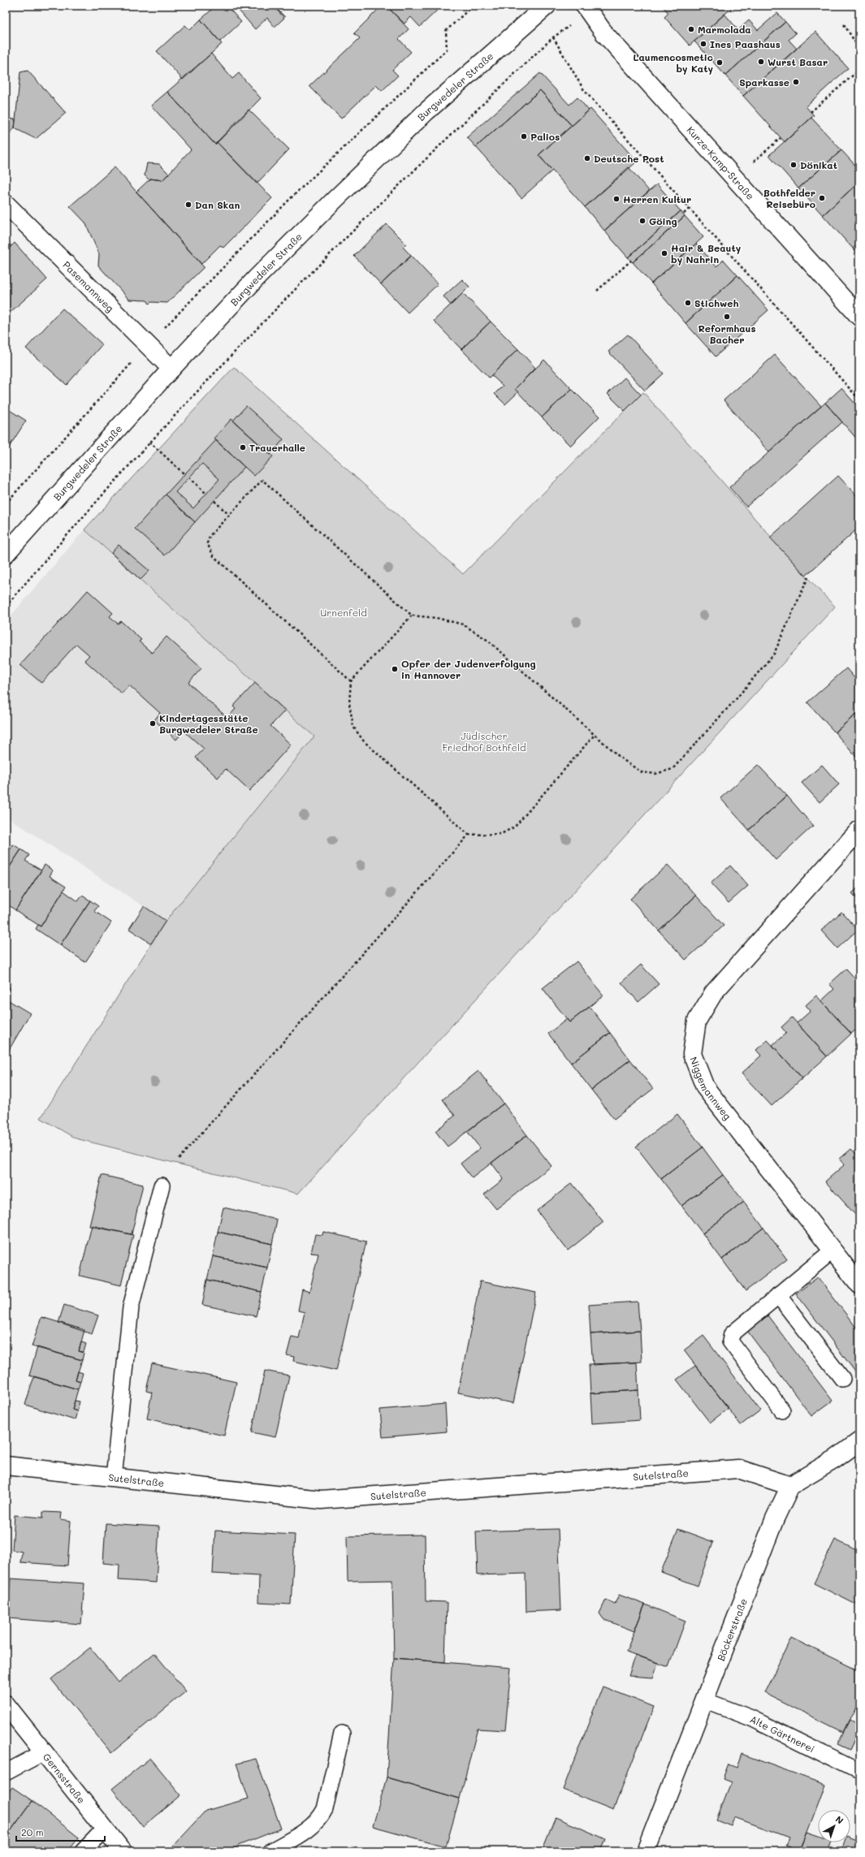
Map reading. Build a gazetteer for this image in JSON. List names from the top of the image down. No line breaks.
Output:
{"streets":{"street":["Burgwedeler Straße","Kurze-Kamp-Straße","Pasemannweg","Niggemannweg","Sutelstraße","Böckerstraße","Gernsstraße"],"lane":["Alte Gärtnerei"]},"crossings":[["Burgwedeler Straße","Pasemannweg"],["Sutelstraße","Böckerstraße"],["Böckerstraße","Alte Gärtnerei"]],"parks":["Urnenfeld","Jüdischer Friedhof Bothfeld"],"places":["Marmolada","Ines Paashaus","Wurst Basar","Laumencosmetic by Katy","Sparkasse","Palios","Deutsche Post","Dönikat","Bothfelder Reisebüro","Herren Kultur","Dan Skan","Göing","Hair & Beauty by Nahrin","Stichweh","Reformhaus Bacher","Trauerhalle","Opfer der Judenverfolgung in Hannover","Kindertagesstätte Burgwedeler Straße"],"scale_bar":"20 m","north":"top right"}
